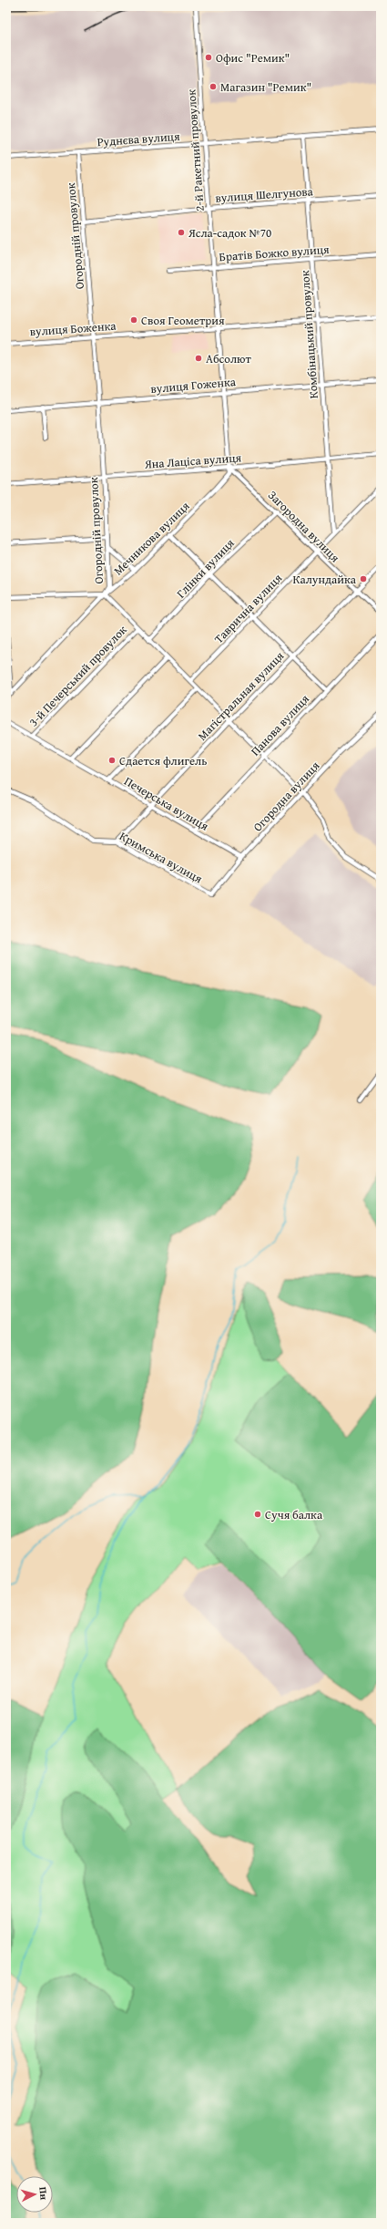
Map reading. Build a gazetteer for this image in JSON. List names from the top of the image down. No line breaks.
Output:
{"streets":{"street":["Руднєва вулиця","2-й Ракетний провулок","вулиця Шелгунова","Огородній провулок","Братів Божко вулиця","вулиця Боженка","Комбінацький провулок","вулиця Гоженка","Яна Лаціса вулиця","Загородна вулиця","Мечникова вулиця","Глінки вулиця","Таврична вулиця","3-й Печерський провулок","Магістральная вулиця","Панова вулиця","Огородна вулиця","Печерська вулиця","Кримська вулиця"]},"crossings":[["Руднєва вулиця","2-й Ракетний провулок"],["Руднєва вулиця","Огородній провулок"],["Руднєва вулиця","Комбінацький провулок"],["2-й Ракетний провулок","вулиця Шелгунова"],["2-й Ракетний провулок","Братів Божко вулиця"],["2-й Ракетний провулок","вулиця Боженка"],["2-й Ракетний провулок","вулиця Гоженка"],["2-й Ракетний провулок","Яна Лаціса вулиця"],["2-й Ракетний провулок","Загородна вулиця"],["2-й Ракетний провулок","Мечникова вулиця"],["вулиця Шелгунова","Огородній провулок"],["вулиця Шелгунова","Комбінацький провулок"],["Огородній провулок","вулиця Боженка"],["Огородній провулок","вулиця Гоженка"],["Огородній провулок","Яна Лаціса вулиця"],["Огородній провулок","Мечникова вулиця"],["Огородній провулок","Глінки вулиця"],["Огородній провулок","Таврична вулиця"],["Огородній провулок","3-й Печерський провулок"],["Огородній провулок","Магістральная вулиця"],["Огородній провулок","Панова вулиця"],["Огородній провулок","Огородна вулиця"],["Братів Божко вулиця","Комбінацький провулок"],["вулиця Боженка","Комбінацький провулок"],["Комбінацький провулок","вулиця Гоженка"],["Комбінацький провулок","Яна Лаціса вулиця"],["Комбінацький провулок","Таврична вулиця"],["Яна Лаціса вулиця","Загородна вулиця"],["Яна Лаціса вулиця","Мечникова вулиця"],["Загородна вулиця","Мечникова вулиця"],["Загородна вулиця","Глінки вулиця"],["Загородна вулиця","Таврична вулиця"],["Загородна вулиця","Магістральная вулиця"],["3-й Печерський провулок","Печерська вулиця"],["Магістральная вулиця","Печерська вулиця"],["Магістральная вулиця","Кримська вулиця"],["Панова вулиця","Печерська вулиця"],["Огородна вулиця","Печерська вулиця"],["Огородна вулиця","Кримська вулиця"]],"places":["Офис \"Ремик\"","Магазин \"Ремик\"","Ясла-садок №70","Своя Геометрия","Абсолют","Калундайка","Сдается флигель","Сучя балка"],"north":"right"}
